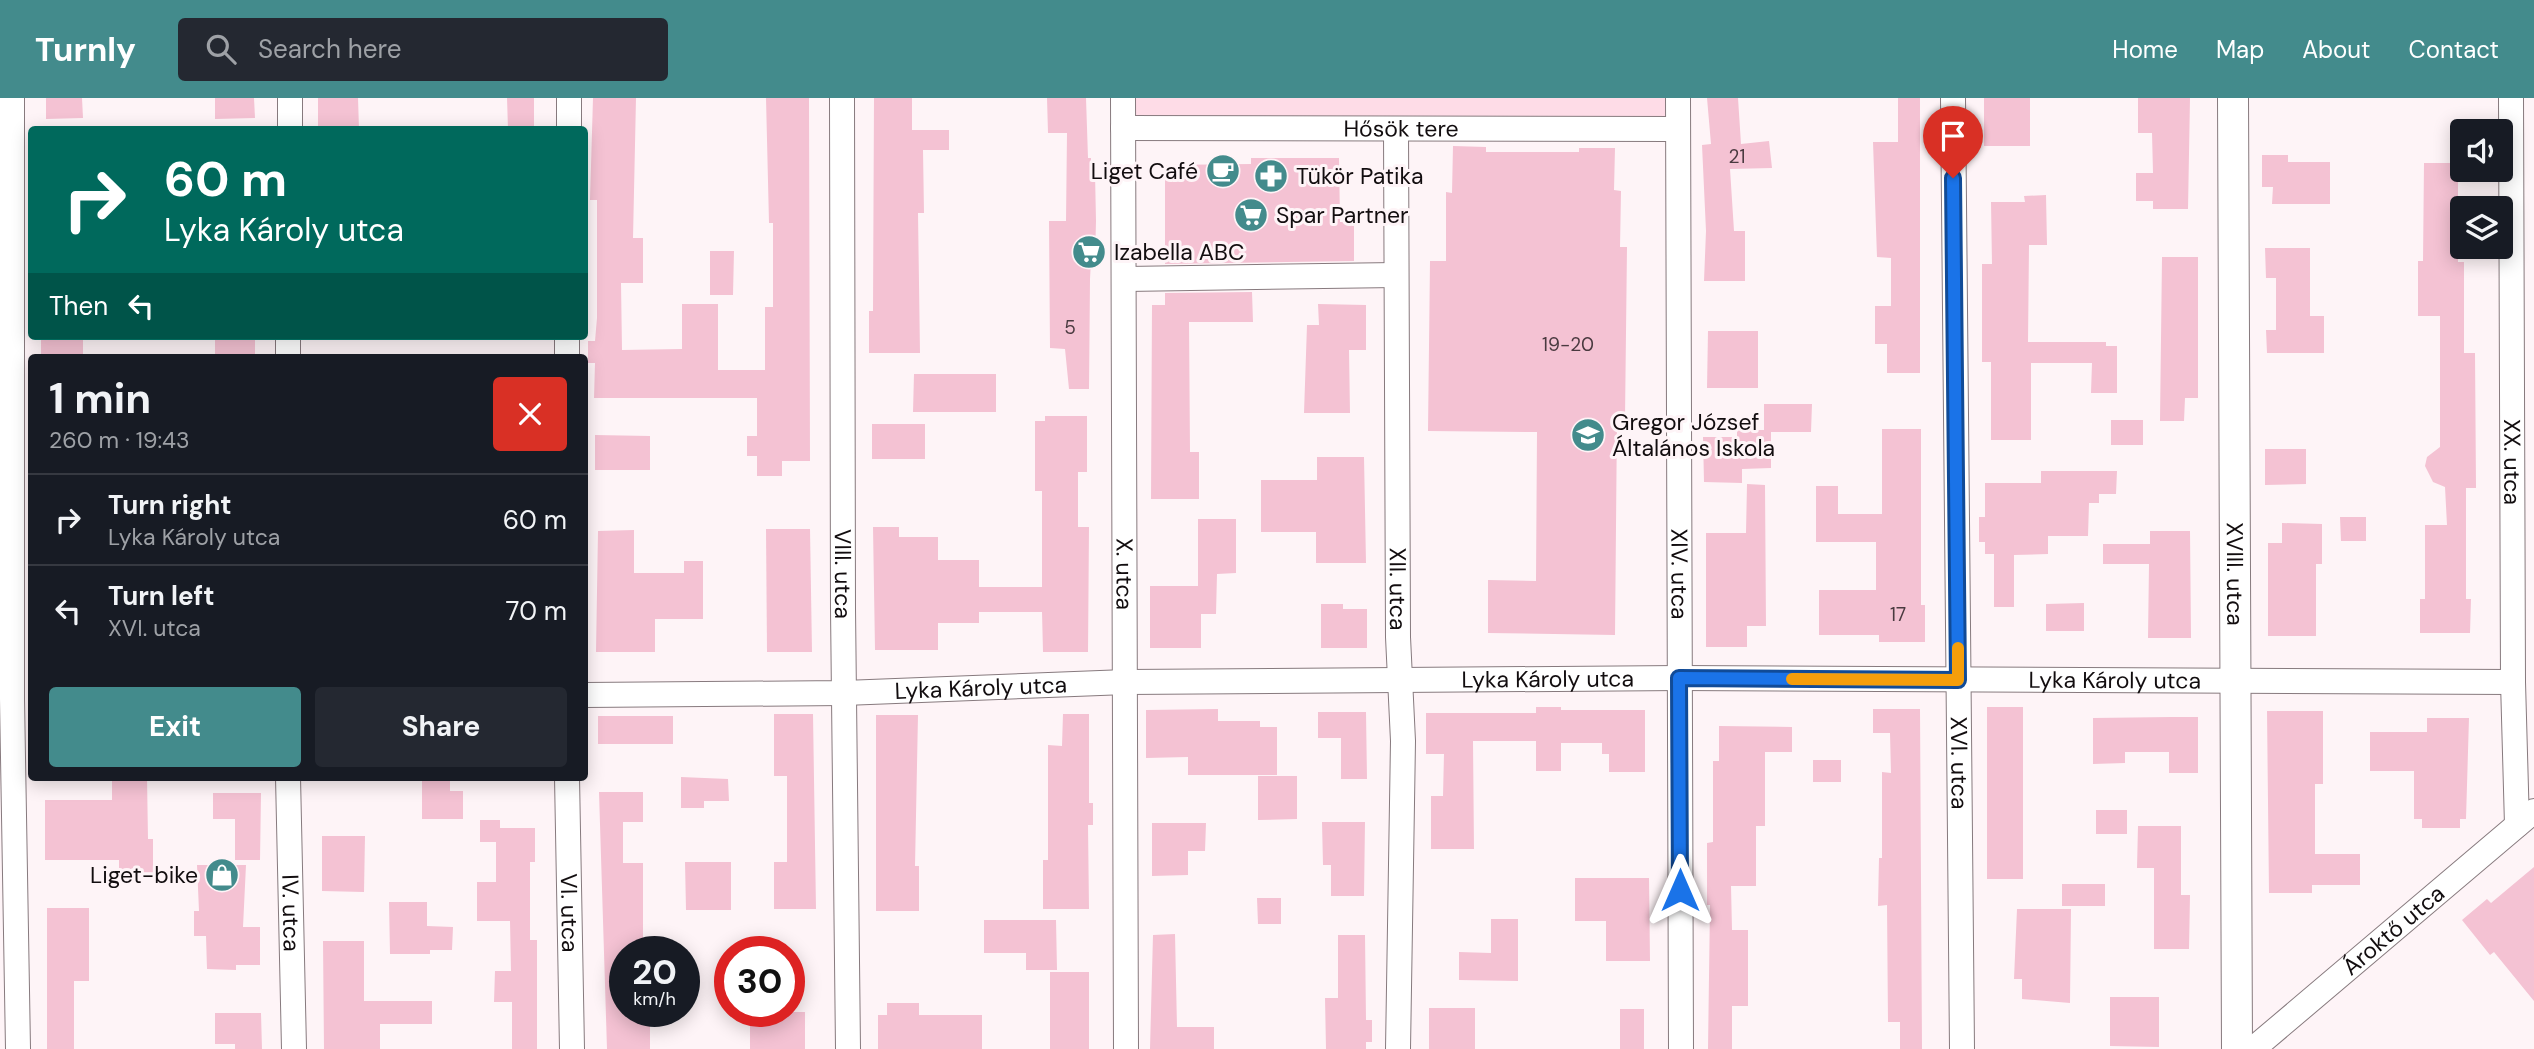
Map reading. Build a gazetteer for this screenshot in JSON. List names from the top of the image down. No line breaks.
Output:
{"streets":{"street":["Hősök tere","XX. utca","X. utca","VIII. utca","XIV. utca","XVIII. utca","XII. utca","Lyka Károly utca","XVI. utca","IV. utca","VI. utca","Ároktő utca"]},"crossings":[["Hősök tere","X. utca"],["Hősök tere","XIV. utca"],["Hősök tere","XII. utca"],["XX. utca","Lyka Károly utca"],["XX. utca","Ároktő utca"],["X. utca","Lyka Károly utca"],["VIII. utca","Lyka Károly utca"],["XIV. utca","Lyka Károly utca"],["XVIII. utca","Lyka Károly utca"],["XII. utca","Lyka Károly utca"],["Lyka Károly utca","XVI. utca"]],"places":{"cafe":["Liget Café"],"pharmacy":["Tükör Patika"],"supermarket":["Spar Partner","Izabella ABC"],"school or university":["Gregor József Általános Iskola"],"shop":["Liget-bike"]},"house_numbers":["21","5","19-20","17"],"page":{"header":"Turnly","search":"Search here","nav":["Home","Map","About","Contact"],"turn":["60 m","Lyka Károly utca"],"then":"Then","heading":["1 min","260 m · 19:43"],"list":[{"name":"Turn right","note":"Lyka Károly utca","value":"60 m"},{"name":"Turn left","note":"XVI. utca","value":"70 m"}],"buttons":["Exit","Share"],"speed":"20 km/h","limit":"30"}}
